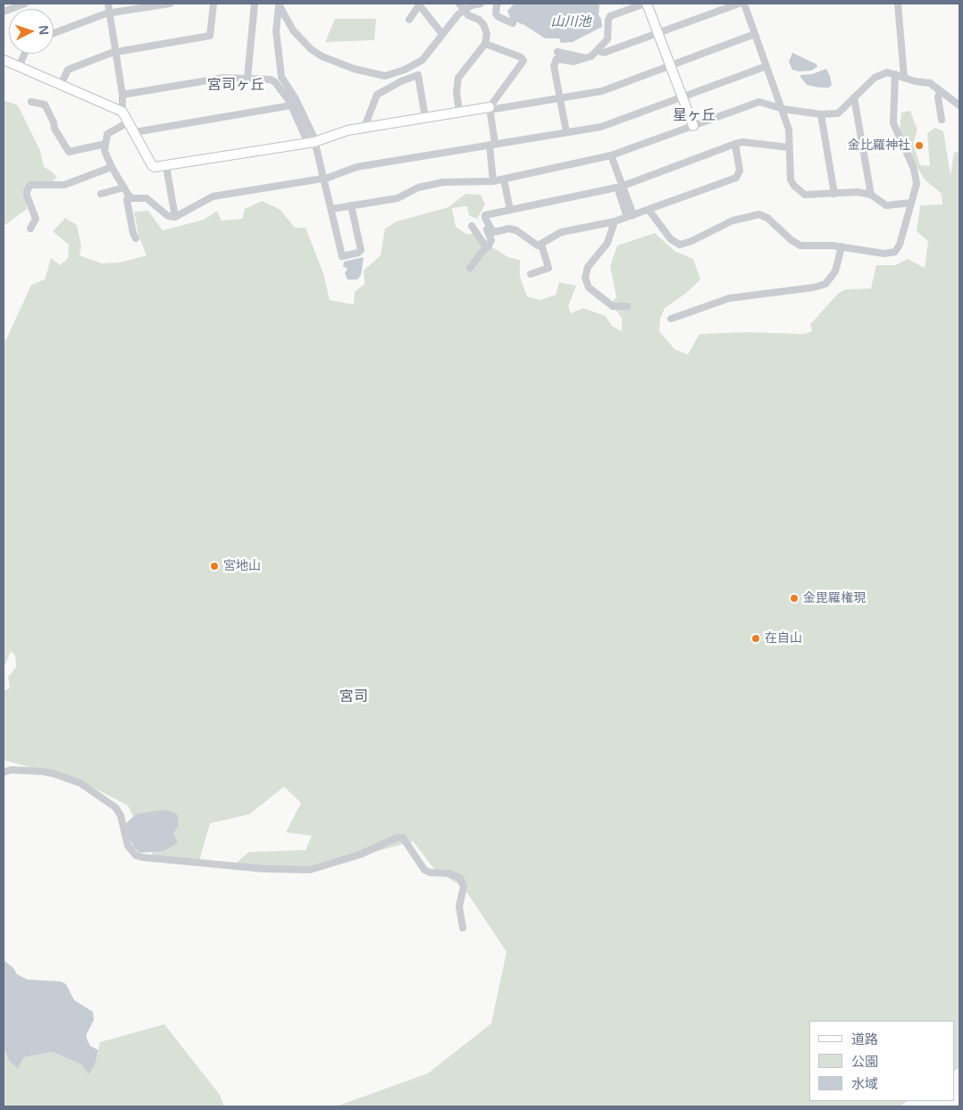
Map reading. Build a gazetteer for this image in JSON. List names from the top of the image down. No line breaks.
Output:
{"districts":["宮司ヶ丘","星ヶ丘","宮司"],"water":["山川池"],"places":["金比羅神社","宮地山","金毘羅権現","在自山"],"legend":["道路","公園","水域"],"north":"right"}
